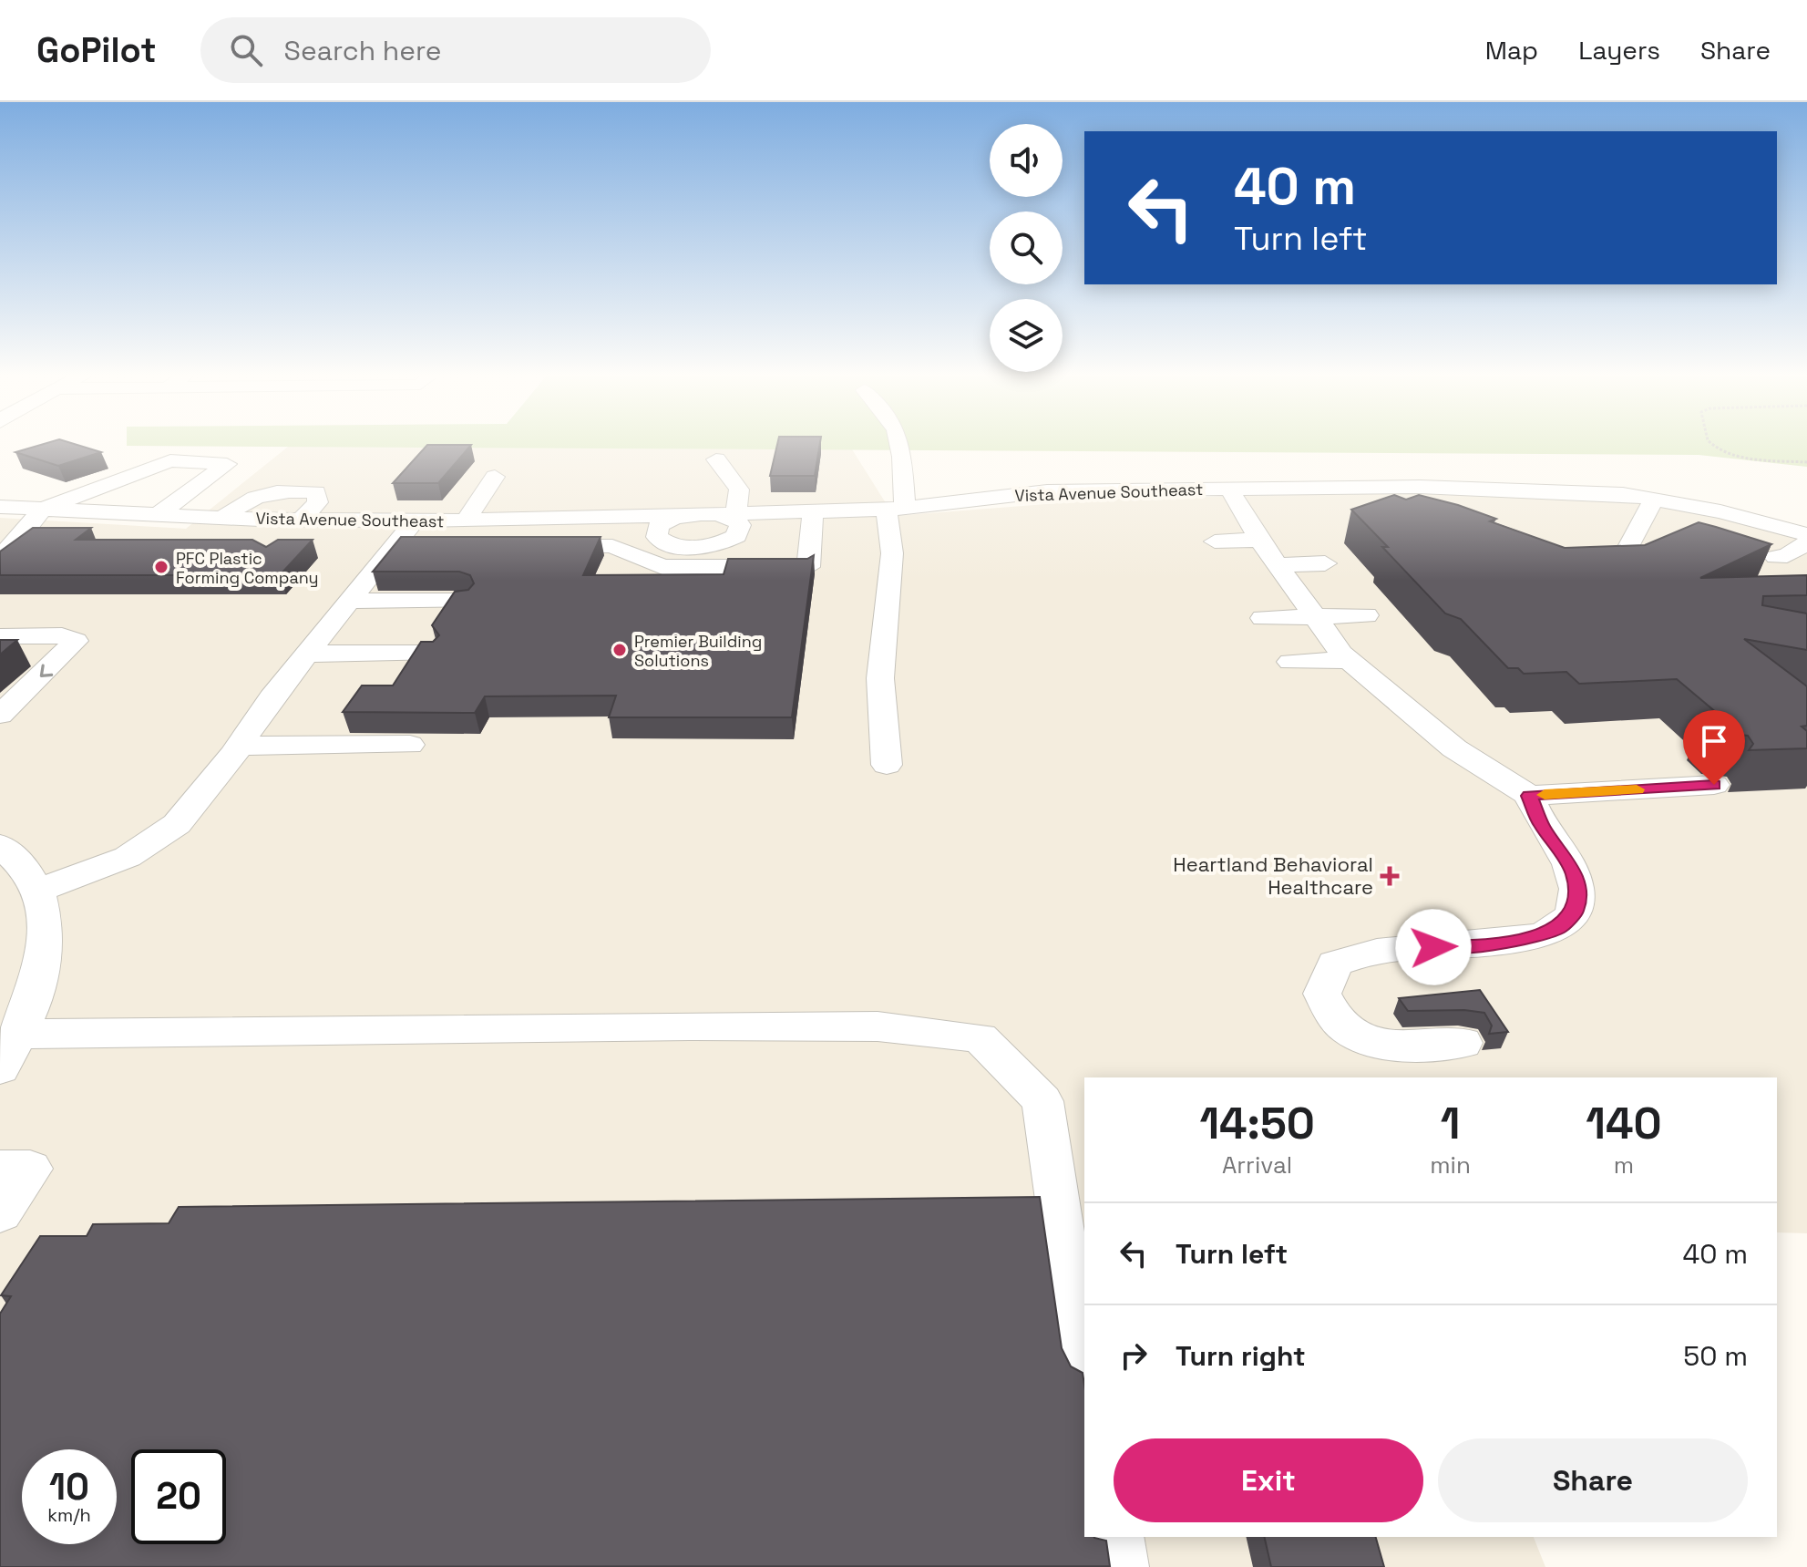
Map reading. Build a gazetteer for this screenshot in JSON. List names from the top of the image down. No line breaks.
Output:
{"streets":{"street":["Vista Avenue Southeast"]},"places":{"other":["PFC Plastic Forming Company","Premier Building Solutions"],"health":["Heartland Behavioral Healthcare"]},"page":{"header":"GoPilot","search":"Search here","nav":["Map","Layers","Share"],"turn":["40 m","Turn left"],"eta":["14:50","Arrival","1","min","140","m"],"list":[{"name":"Turn left","value":"40 m"},{"name":"Turn right","value":"50 m"}],"buttons":["Exit","Share"],"speed":"10 km/h","limit":"20"}}
